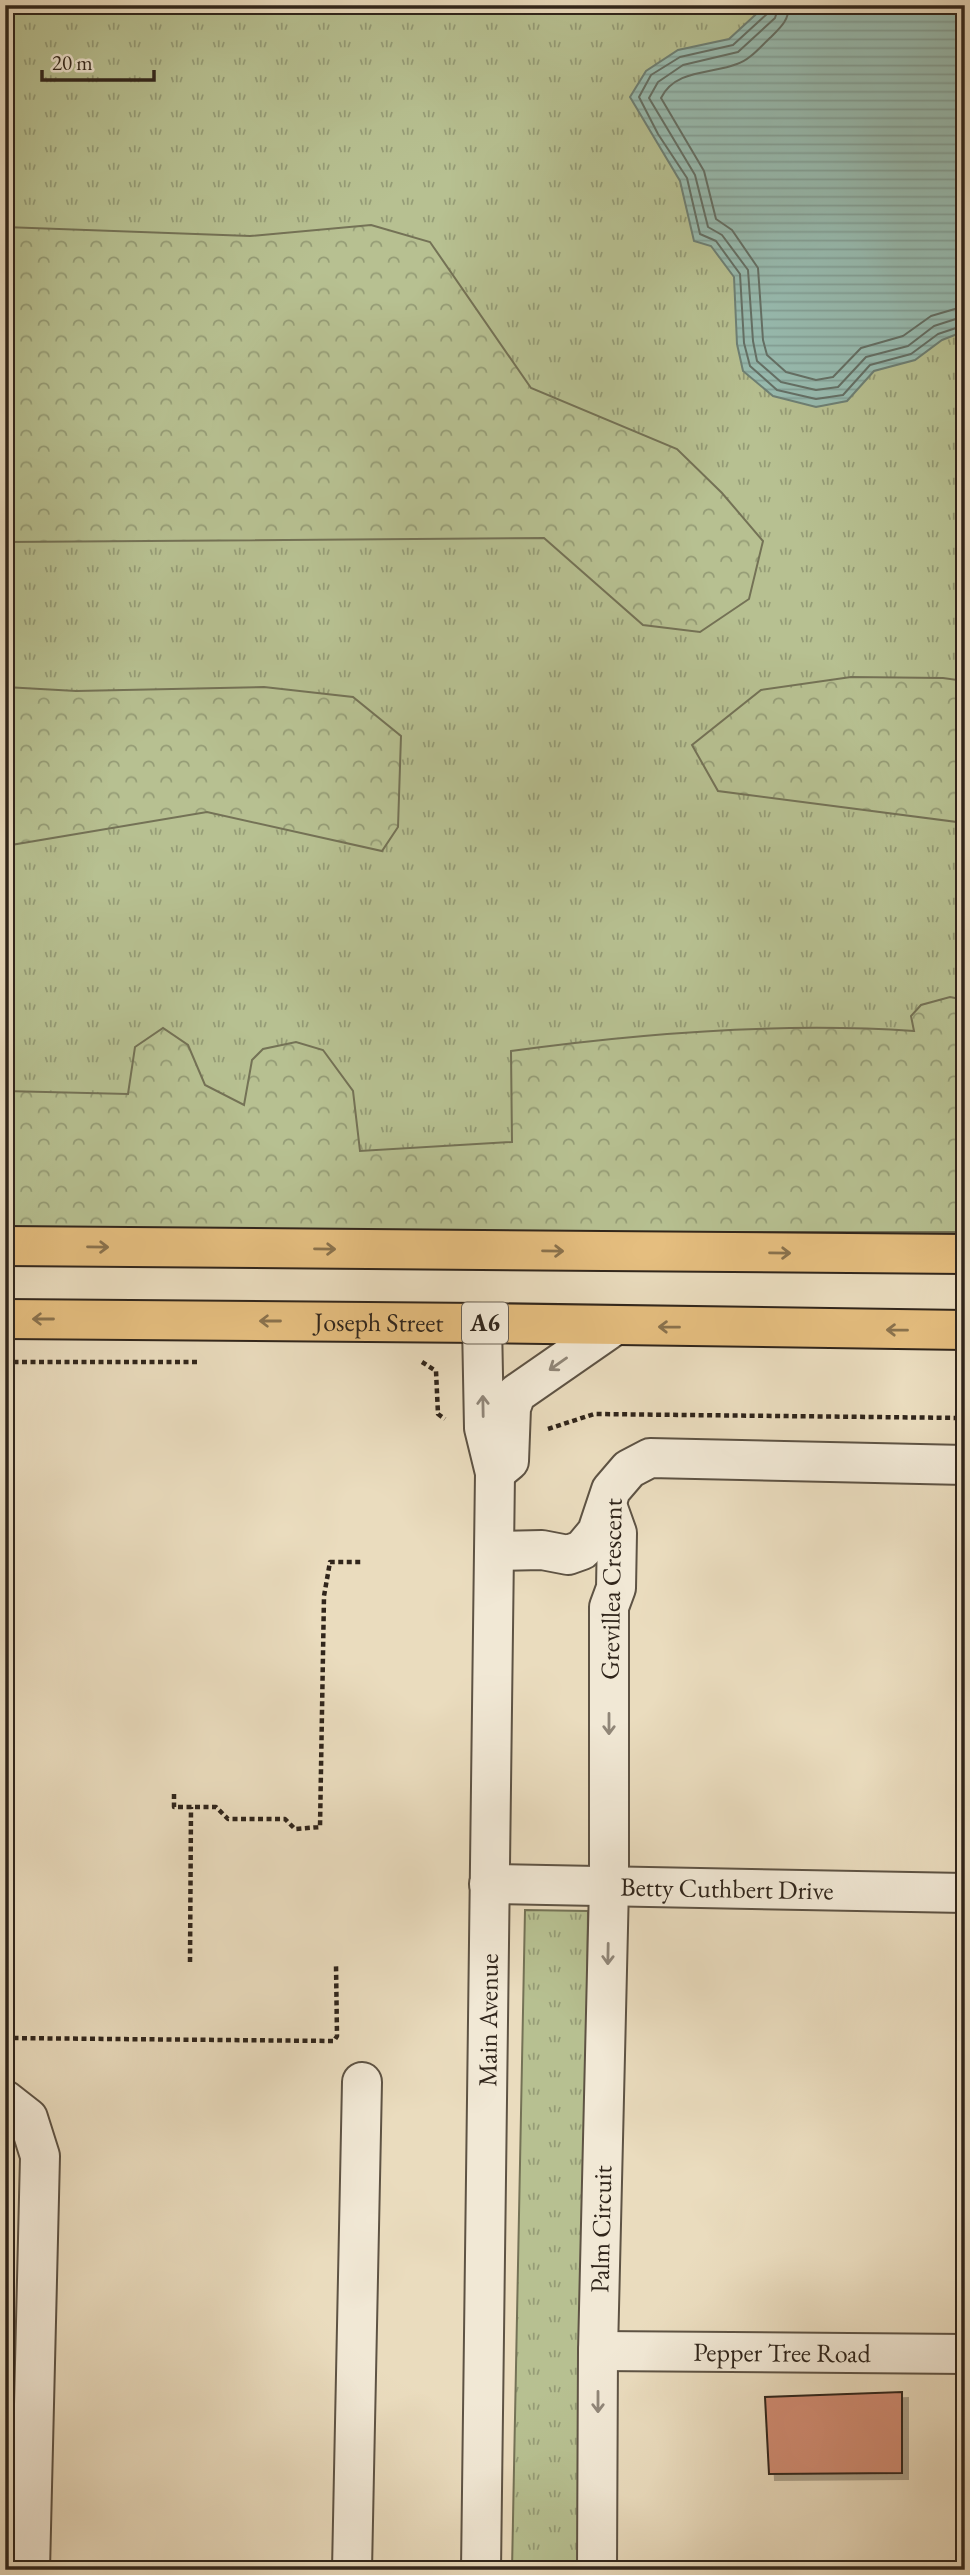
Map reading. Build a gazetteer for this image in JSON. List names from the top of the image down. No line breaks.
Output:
{"streets":{"highway":["Joseph Street","A6"],"street":["Grevillea Crescent","Betty Cuthbert Drive","Main Avenue","Palm Circuit","Pepper Tree Road"]},"crossings":[["Joseph Street","Main Avenue"],["Grevillea Crescent","Betty Cuthbert Drive"],["Grevillea Crescent","Palm Circuit"],["Betty Cuthbert Drive","Main Avenue"],["Betty Cuthbert Drive","Palm Circuit"],["Palm Circuit","Pepper Tree Road"]],"one_way":["Grevillea Crescent"],"scale_bar":"20 m"}
